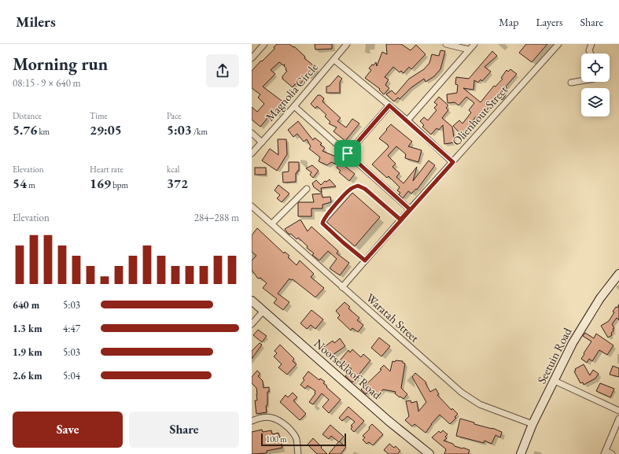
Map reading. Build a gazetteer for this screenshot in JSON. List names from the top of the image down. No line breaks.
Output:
{"streets":{"street":["Magnolia Circle","Olienhout Street","Waratah Street","Seetuin Road","Noorsekloof Road"]},"crossings":[["Olienhout Street","Waratah Street"],["Waratah Street","Seetuin Road"]],"scale_bar":"100 m","page":{"header":"Milers","nav":["Map","Layers","Share"],"heading":["Morning run","08:15 · 9 × 640 m"],"stats":[["Distance","5.76 km"],["Time","29:05"],["Pace","5:03 /km"],["Elevation","54 m"],["Heart rate","169 bpm"],["kcal","372"]],"chart":["Elevation","284–288 m"],"list":[{"name":"640 m","note":"5:03"},{"name":"1.3 km","note":"4:47"},{"name":"1.9 km","note":"5:03"},{"name":"2.6 km","note":"5:04"}],"buttons":["Save","Share"],"scale":"100 m"}}
